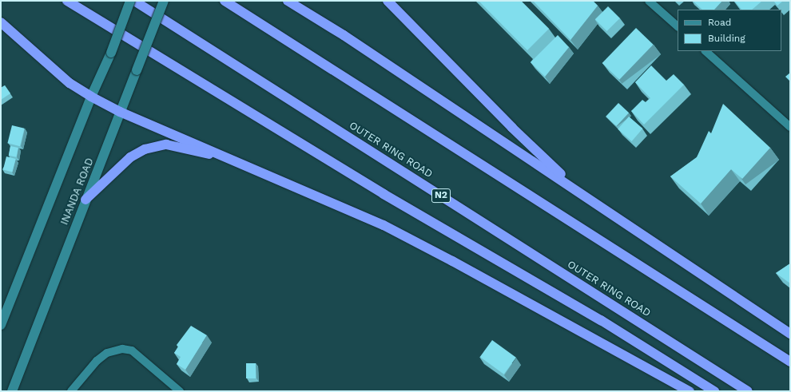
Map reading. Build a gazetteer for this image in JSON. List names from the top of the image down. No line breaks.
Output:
{"streets":{"highway":["OUTER RING ROAD","N2"],"main road":["INANDA ROAD"]},"legend":["Road","Building"]}
